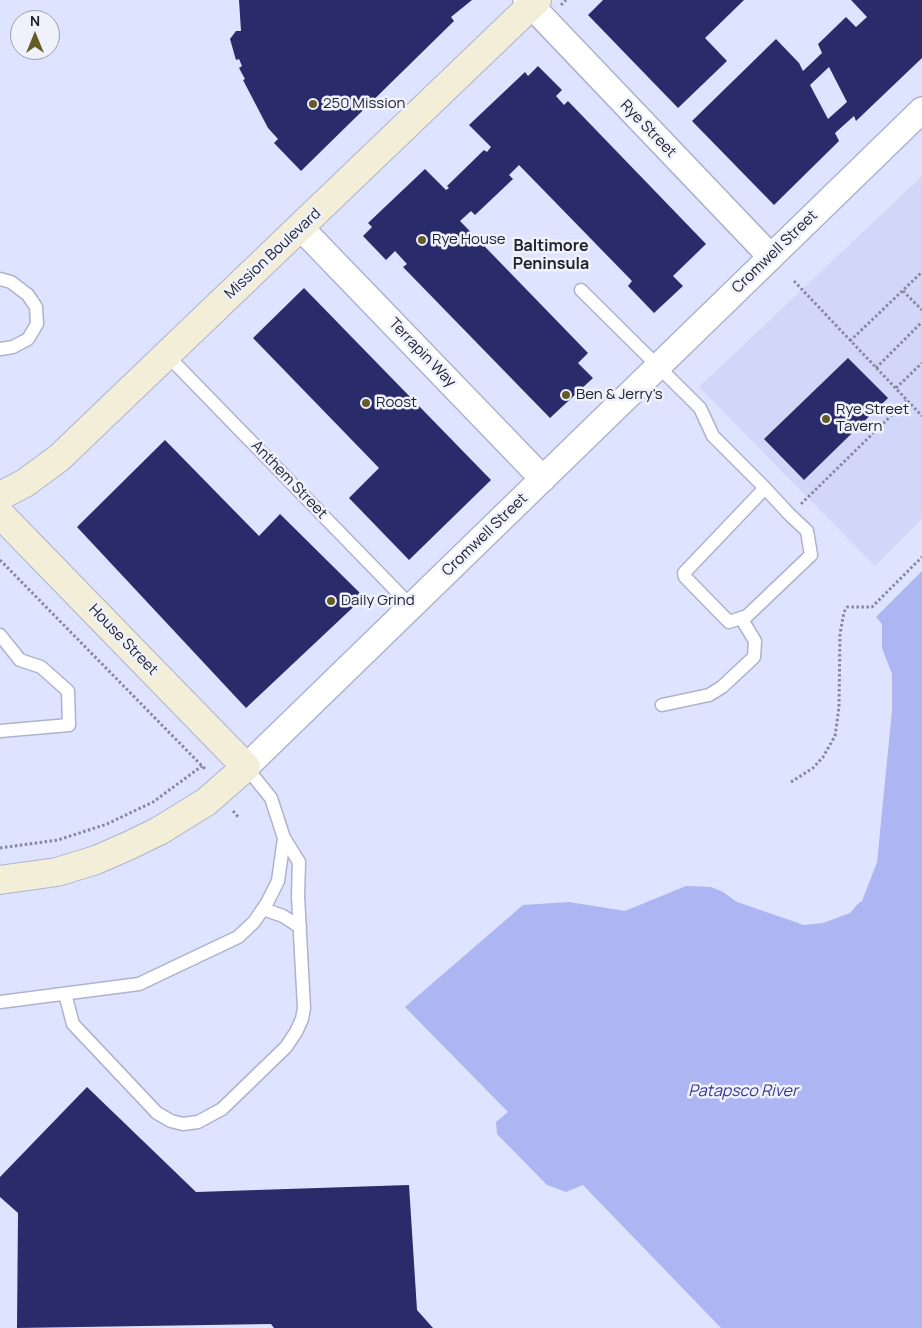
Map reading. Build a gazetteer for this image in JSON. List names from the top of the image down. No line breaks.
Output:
{"streets":{"street":["Rye Street","Cromwell Street","Mission Boulevard","Terrapin Way","House Street"],"lane":["Anthem Street"]},"crossings":[["Rye Street","Cromwell Street"],["Rye Street","Mission Boulevard"],["Cromwell Street","Terrapin Way"],["Cromwell Street","Anthem Street"],["Cromwell Street","House Street"],["Mission Boulevard","Terrapin Way"],["Mission Boulevard","Anthem Street"]],"districts":["Baltimore Peninsula"],"water":["Patapsco River"],"places":["250 Mission","Rye House","Ben & Jerry's","Roost","Rye Street Tavern","Daily Grind"],"north":"top"}
